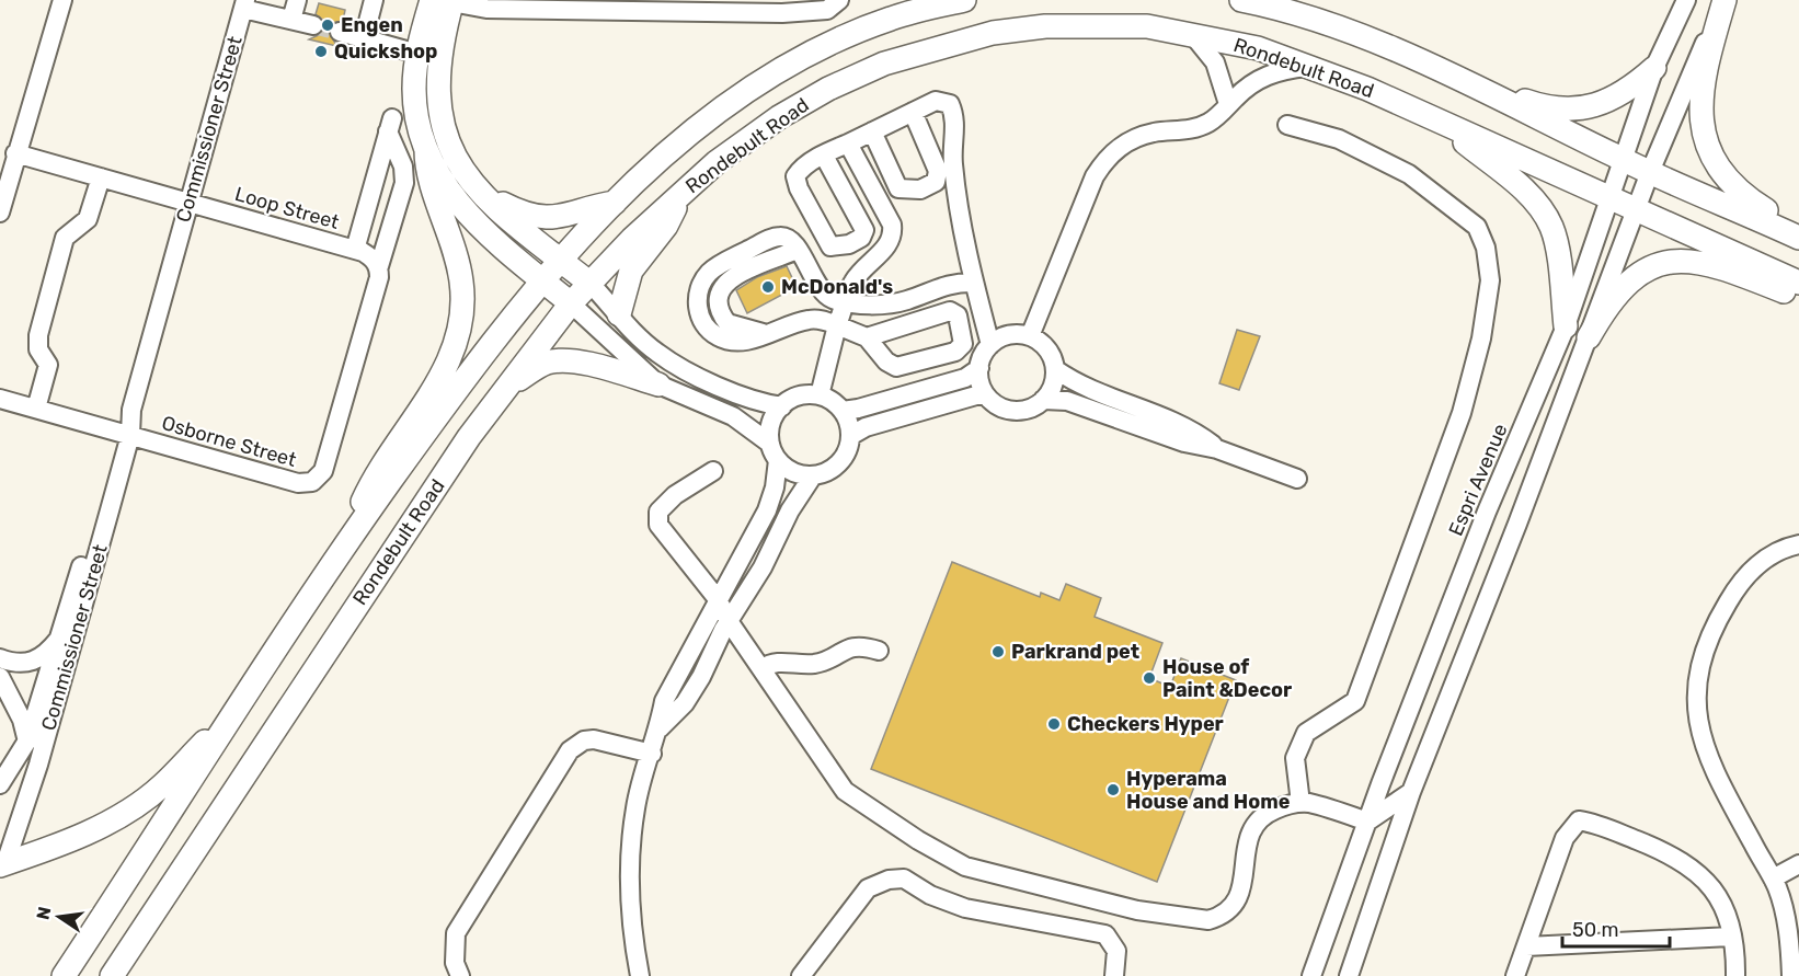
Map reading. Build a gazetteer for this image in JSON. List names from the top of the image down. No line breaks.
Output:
{"streets":{"main road":["Rondebult Road"],"street":["Commissioner Street","Loop Street","Osborne Street","Espri Avenue"]},"crossings":[["Rondebult Road","Espri Avenue"],["Commissioner Street","Loop Street"],["Commissioner Street","Osborne Street"],["Loop Street","Osborne Street"]],"places":["Engen","Quickshop","McDonald's","Parkrand pet","House of Paint &Decor","Checkers Hyper","Hyperama House and Home"],"scale_bar":"50 m","north":"left"}
